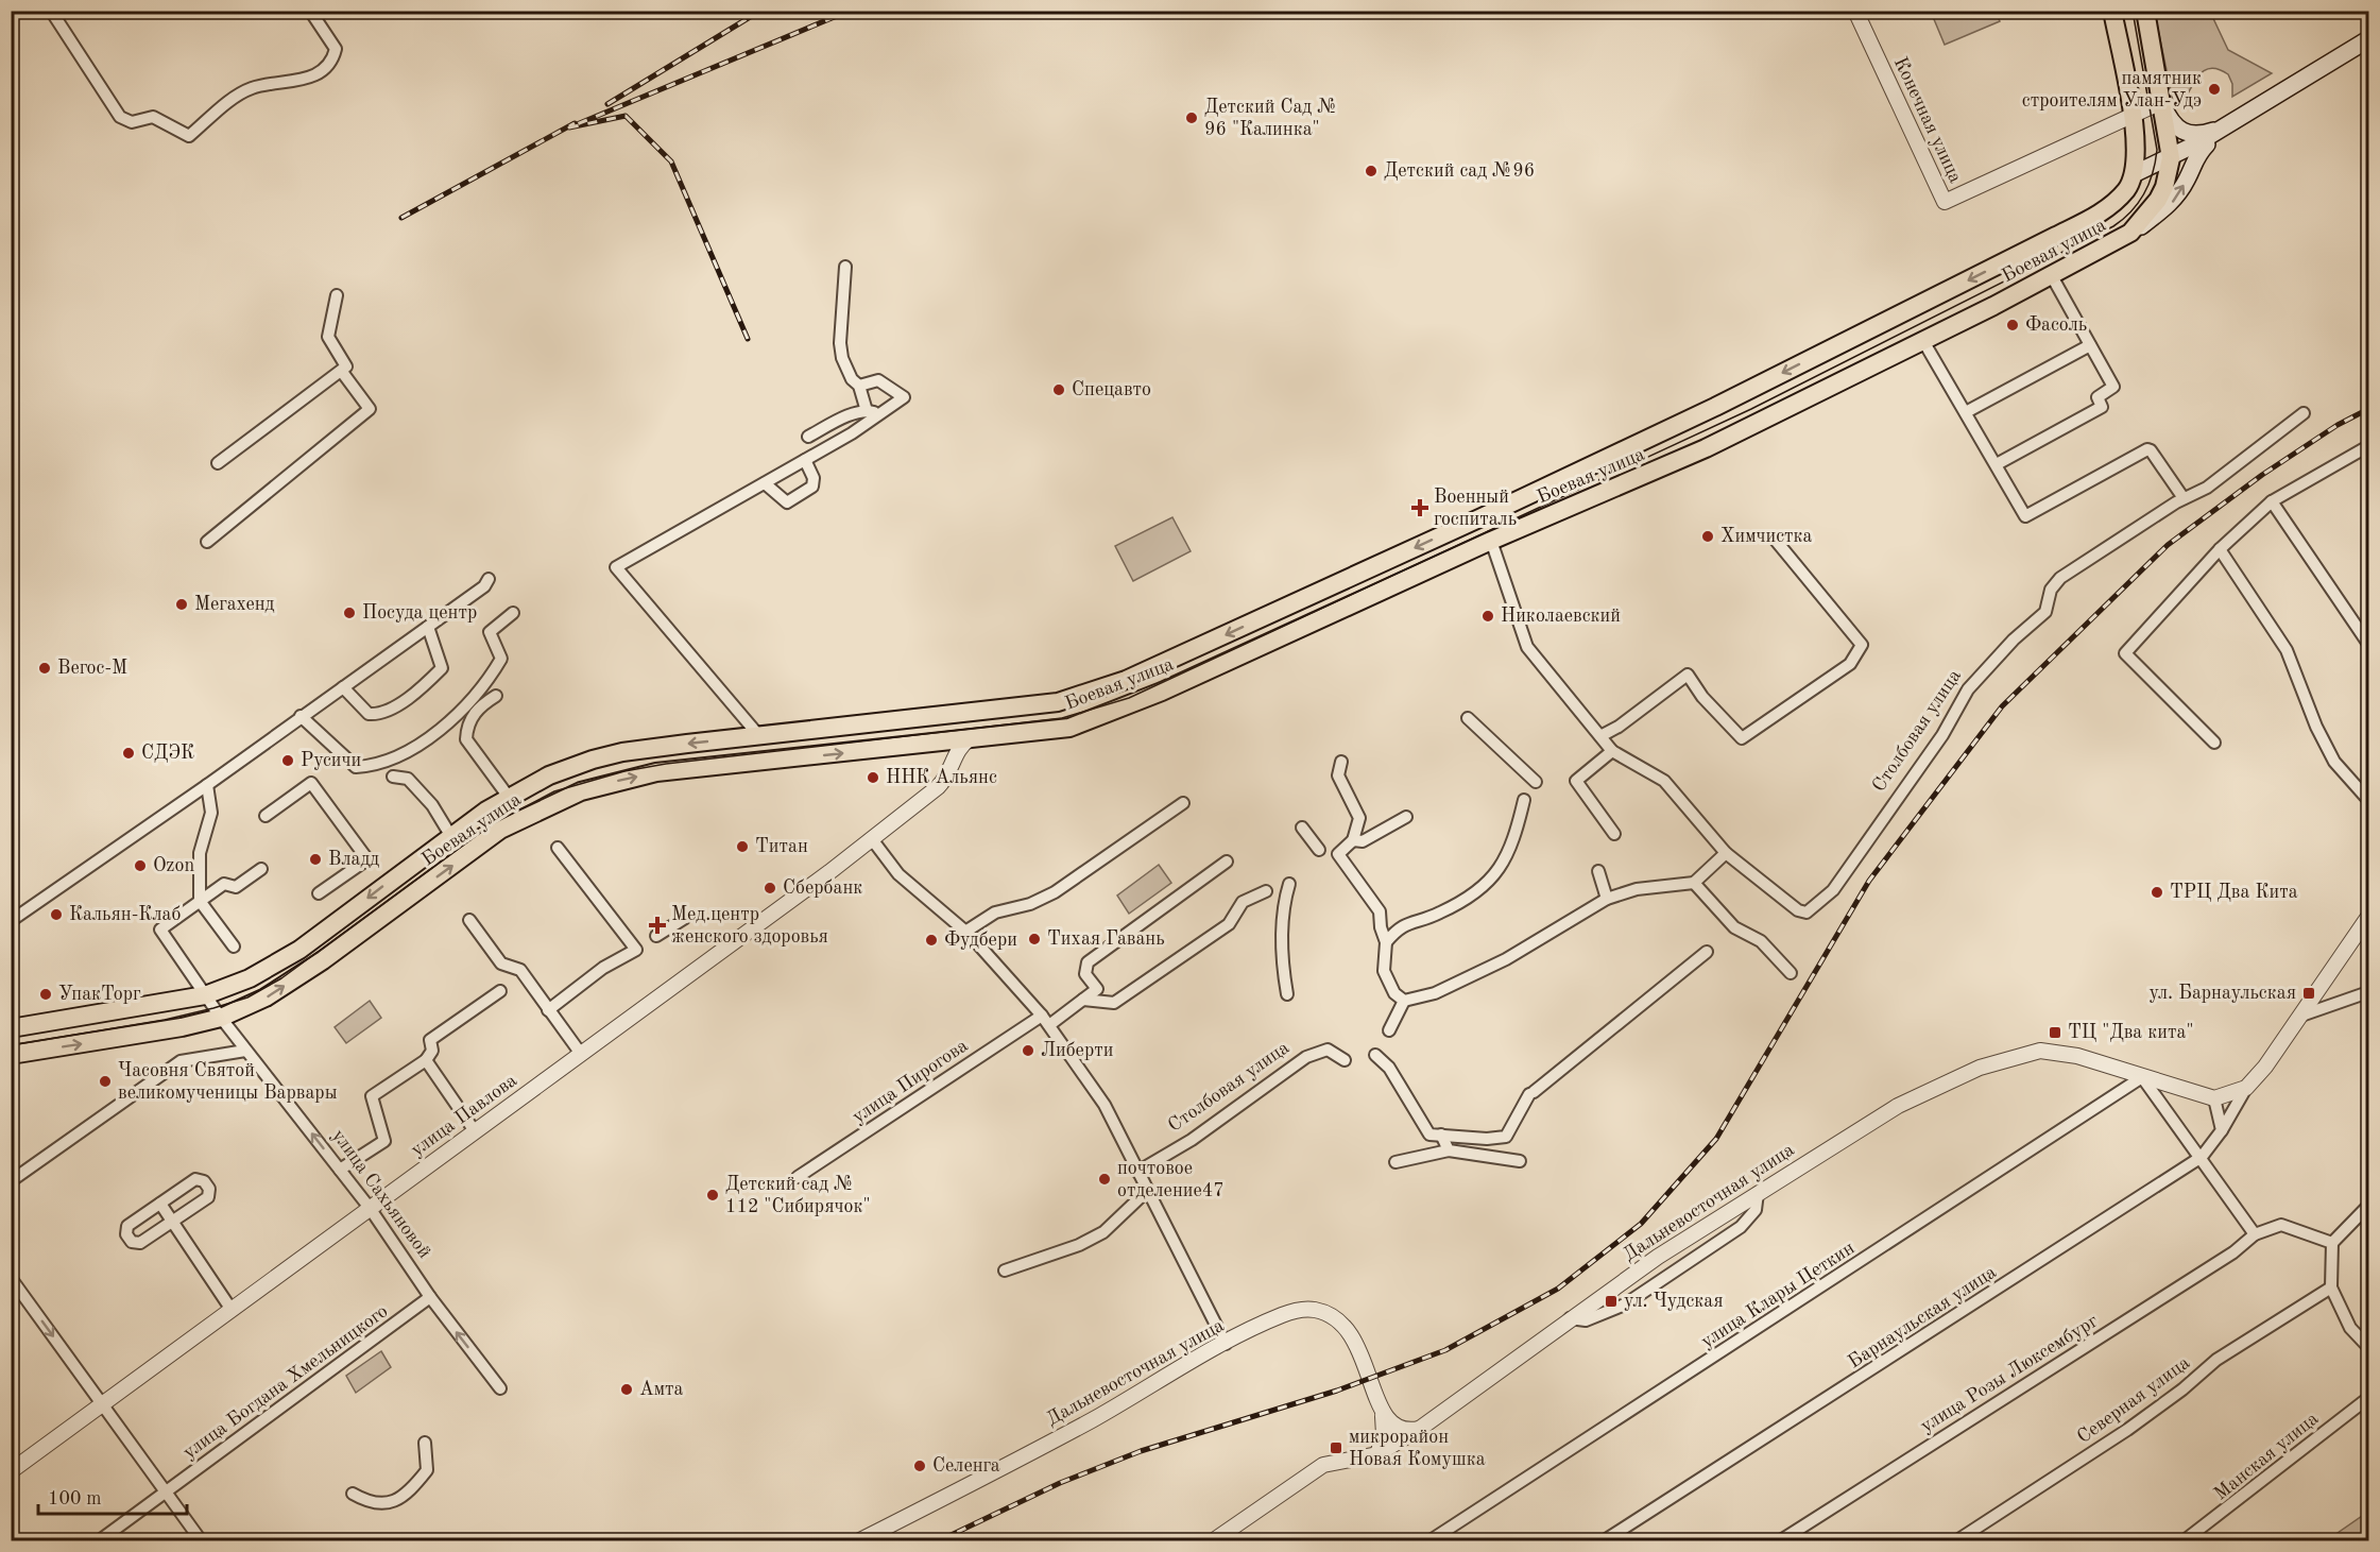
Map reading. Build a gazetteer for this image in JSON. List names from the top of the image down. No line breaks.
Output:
{"streets":{"main road":["Боевая улица","Столбовая улица"],"street":["Конечная улица","улица Пирогова","улица Павлова","улица Сахьяновой","Дальневосточная улица","улица Клары Цеткин","Барнаульская улица","улица Розы Люксембург","улица Богдана Хмельницкого","Северная улица","Манская улица"]},"crossings":[["Боевая улица","Столбовая улица"],["Боевая улица","улица Павлова"],["Боевая улица","улица Сахьяновой"],["улица Павлова","улица Сахьяновой"],["улица Сахьяновой","улица Богдана Хмельницкого"],["Дальневосточная улица","улица Клары Цеткин"]],"one_way":["улица Сахьяновой"],"places":{"other":["памятник строителям Улан-Удэ","Детский Сад № 96 \"Калинка\"","Детский сад №96","Фасоль","Спецавто","Химчистка","Мегахенд","Посуда центр","Николаевский","Вегос-М","СДЭК","Русичи","ННК Альянс","Титан","Владд","Ozon","Сбербанк","ТРЦ Два Кита","Кальян-Клаб","Тихая Гавань","Фудбери","УпакТорг","Либерти","Часовня Святой великомученицы Варвары","почтовое отделение47","Детский сад № 112 \"Сибирячок\"","Амта","Селенга"],"health":["Военный госпиталь","Мед.центр женского здоровья"],"transit":["ул. Барнаульская","ТЦ \"Два кита\"","ул. Чудская","микрорайон Новая Комушка"]},"scale_bar":"100 m"}
